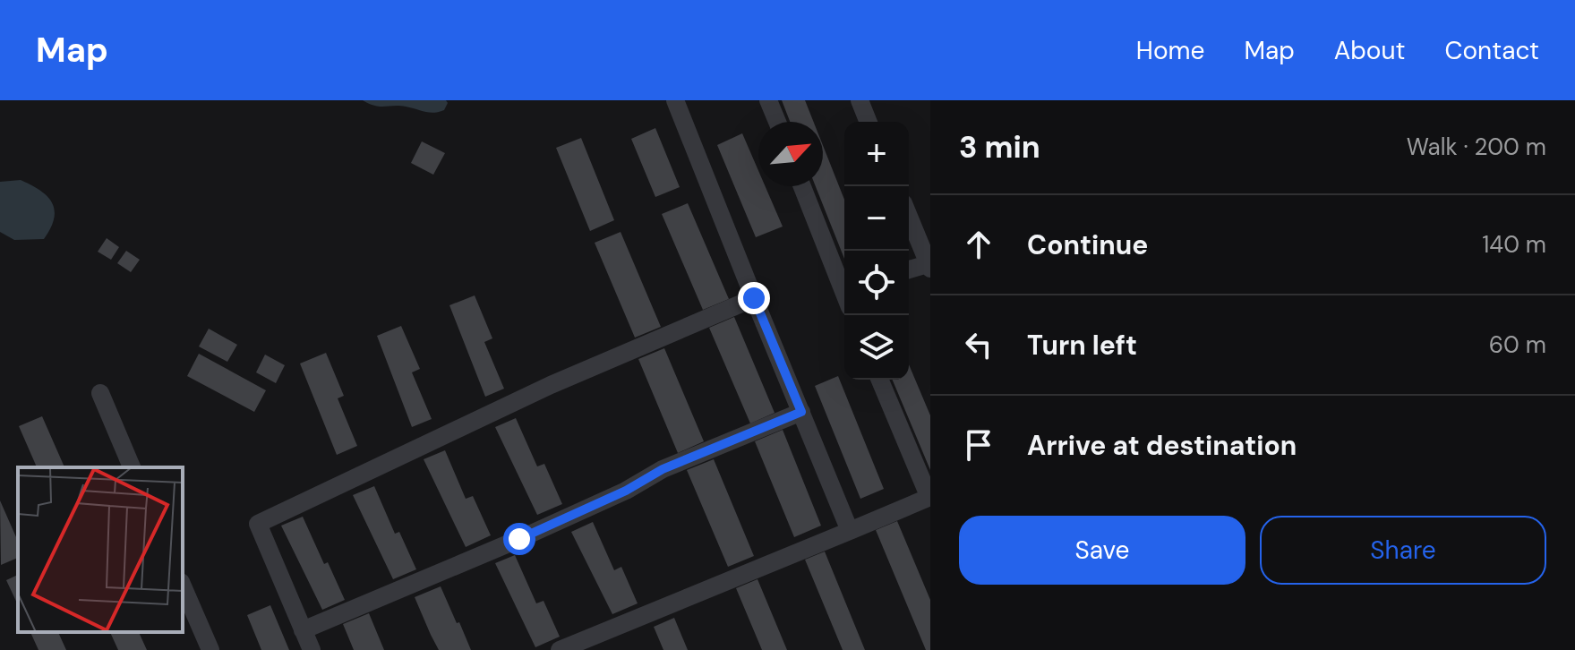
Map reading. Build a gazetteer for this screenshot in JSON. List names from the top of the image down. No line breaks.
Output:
{"north":"top right","page":{"header":"Map","nav":["Home","Map","About","Contact"],"heading":["3 min","Walk · 200 m"],"map_buttons":["+","−"],"list":[["Continue","140 m"],["Turn left","60 m"],"Arrive at destination"],"buttons":["Save","Share"]}}
